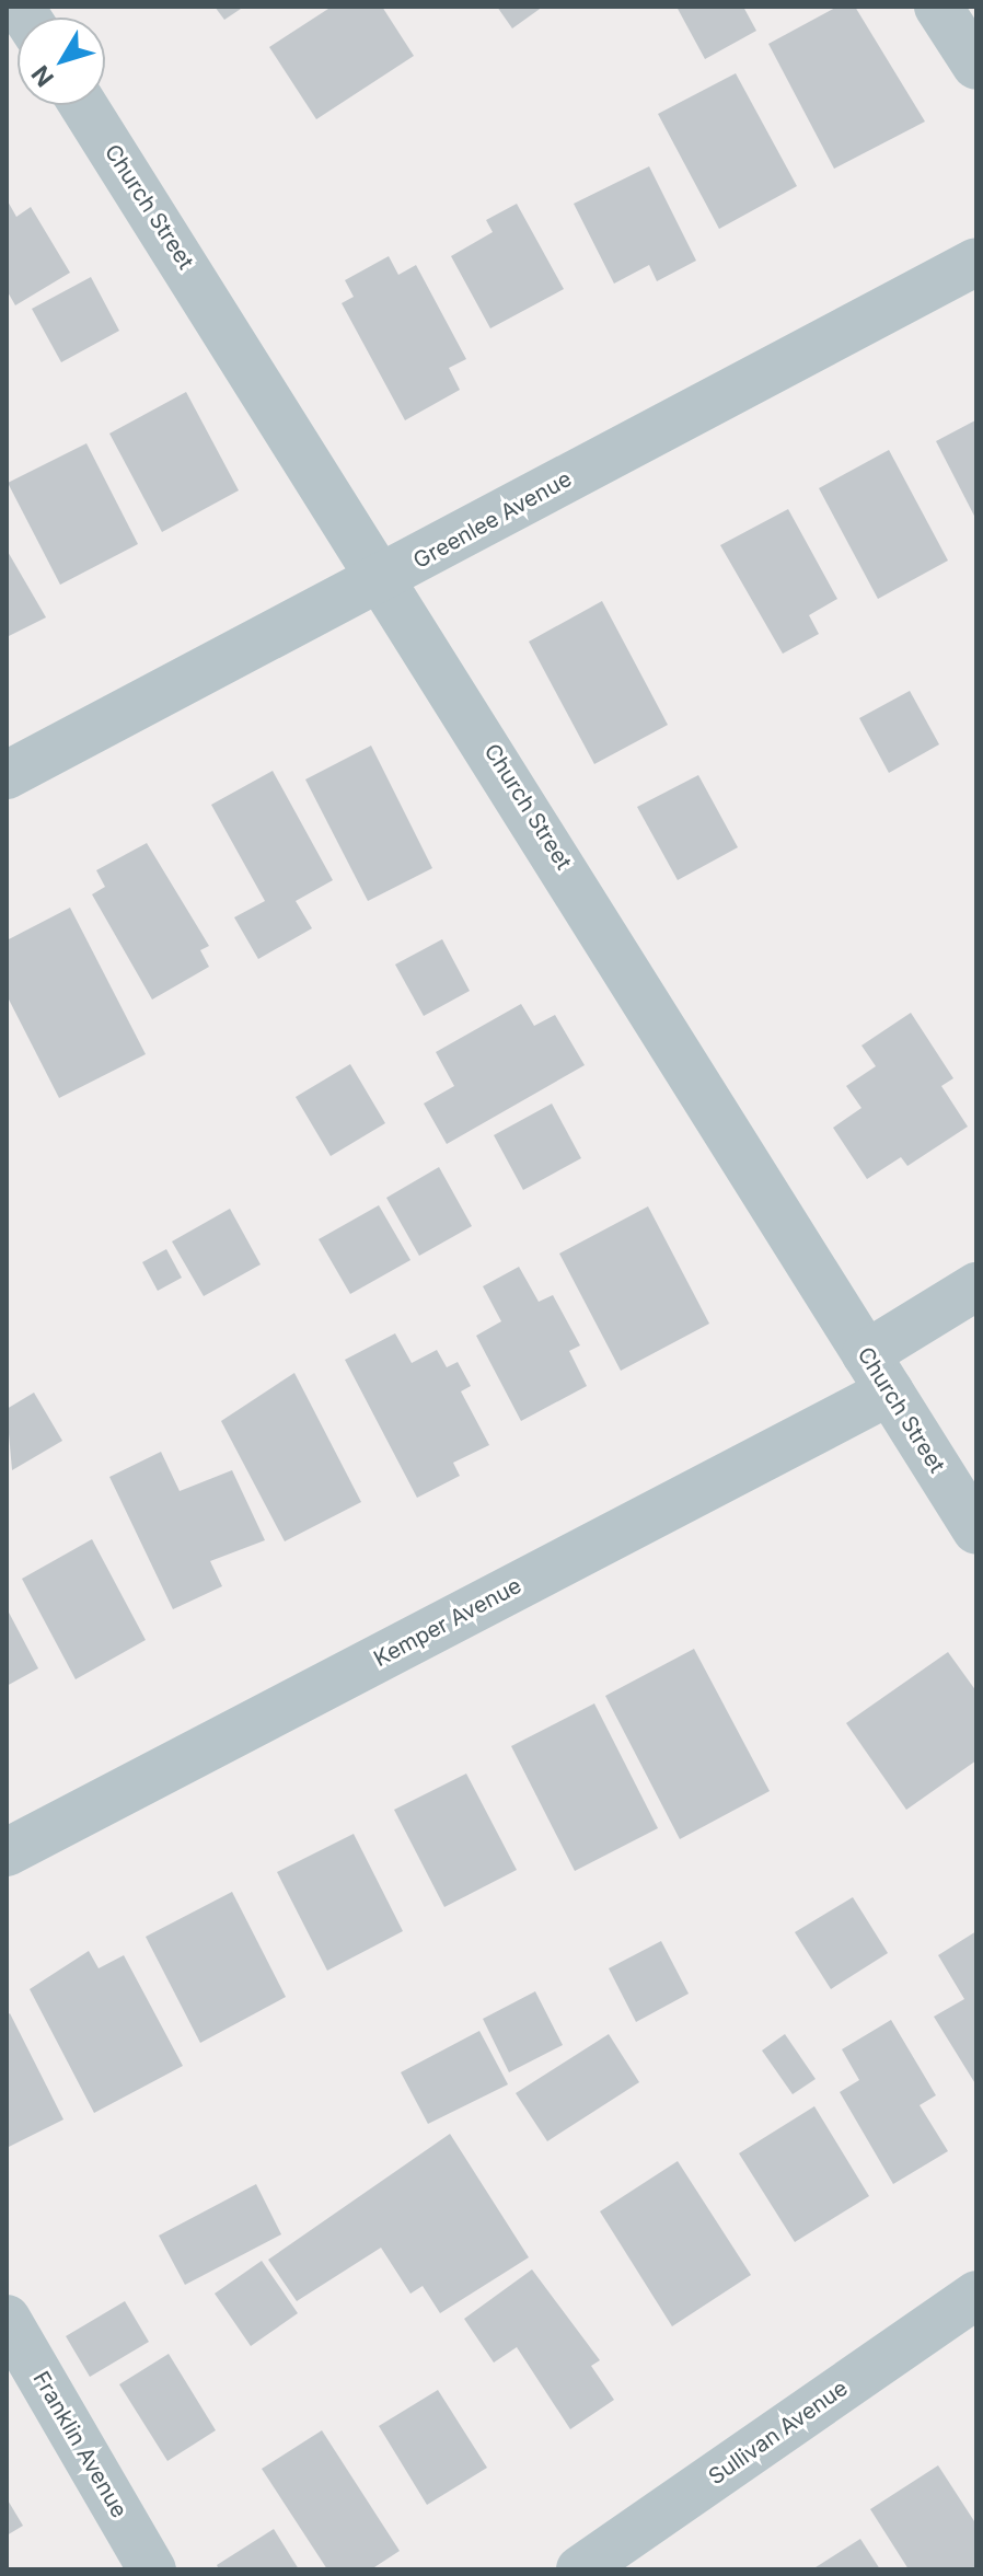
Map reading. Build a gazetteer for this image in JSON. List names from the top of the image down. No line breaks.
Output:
{"streets":{"street":["Church Street","Greenlee Avenue","Kemper Avenue","Sullivan Avenue","Franklin Avenue"]},"crossings":[["Church Street","Greenlee Avenue"],["Church Street","Kemper Avenue"]],"north":"bottom left"}
